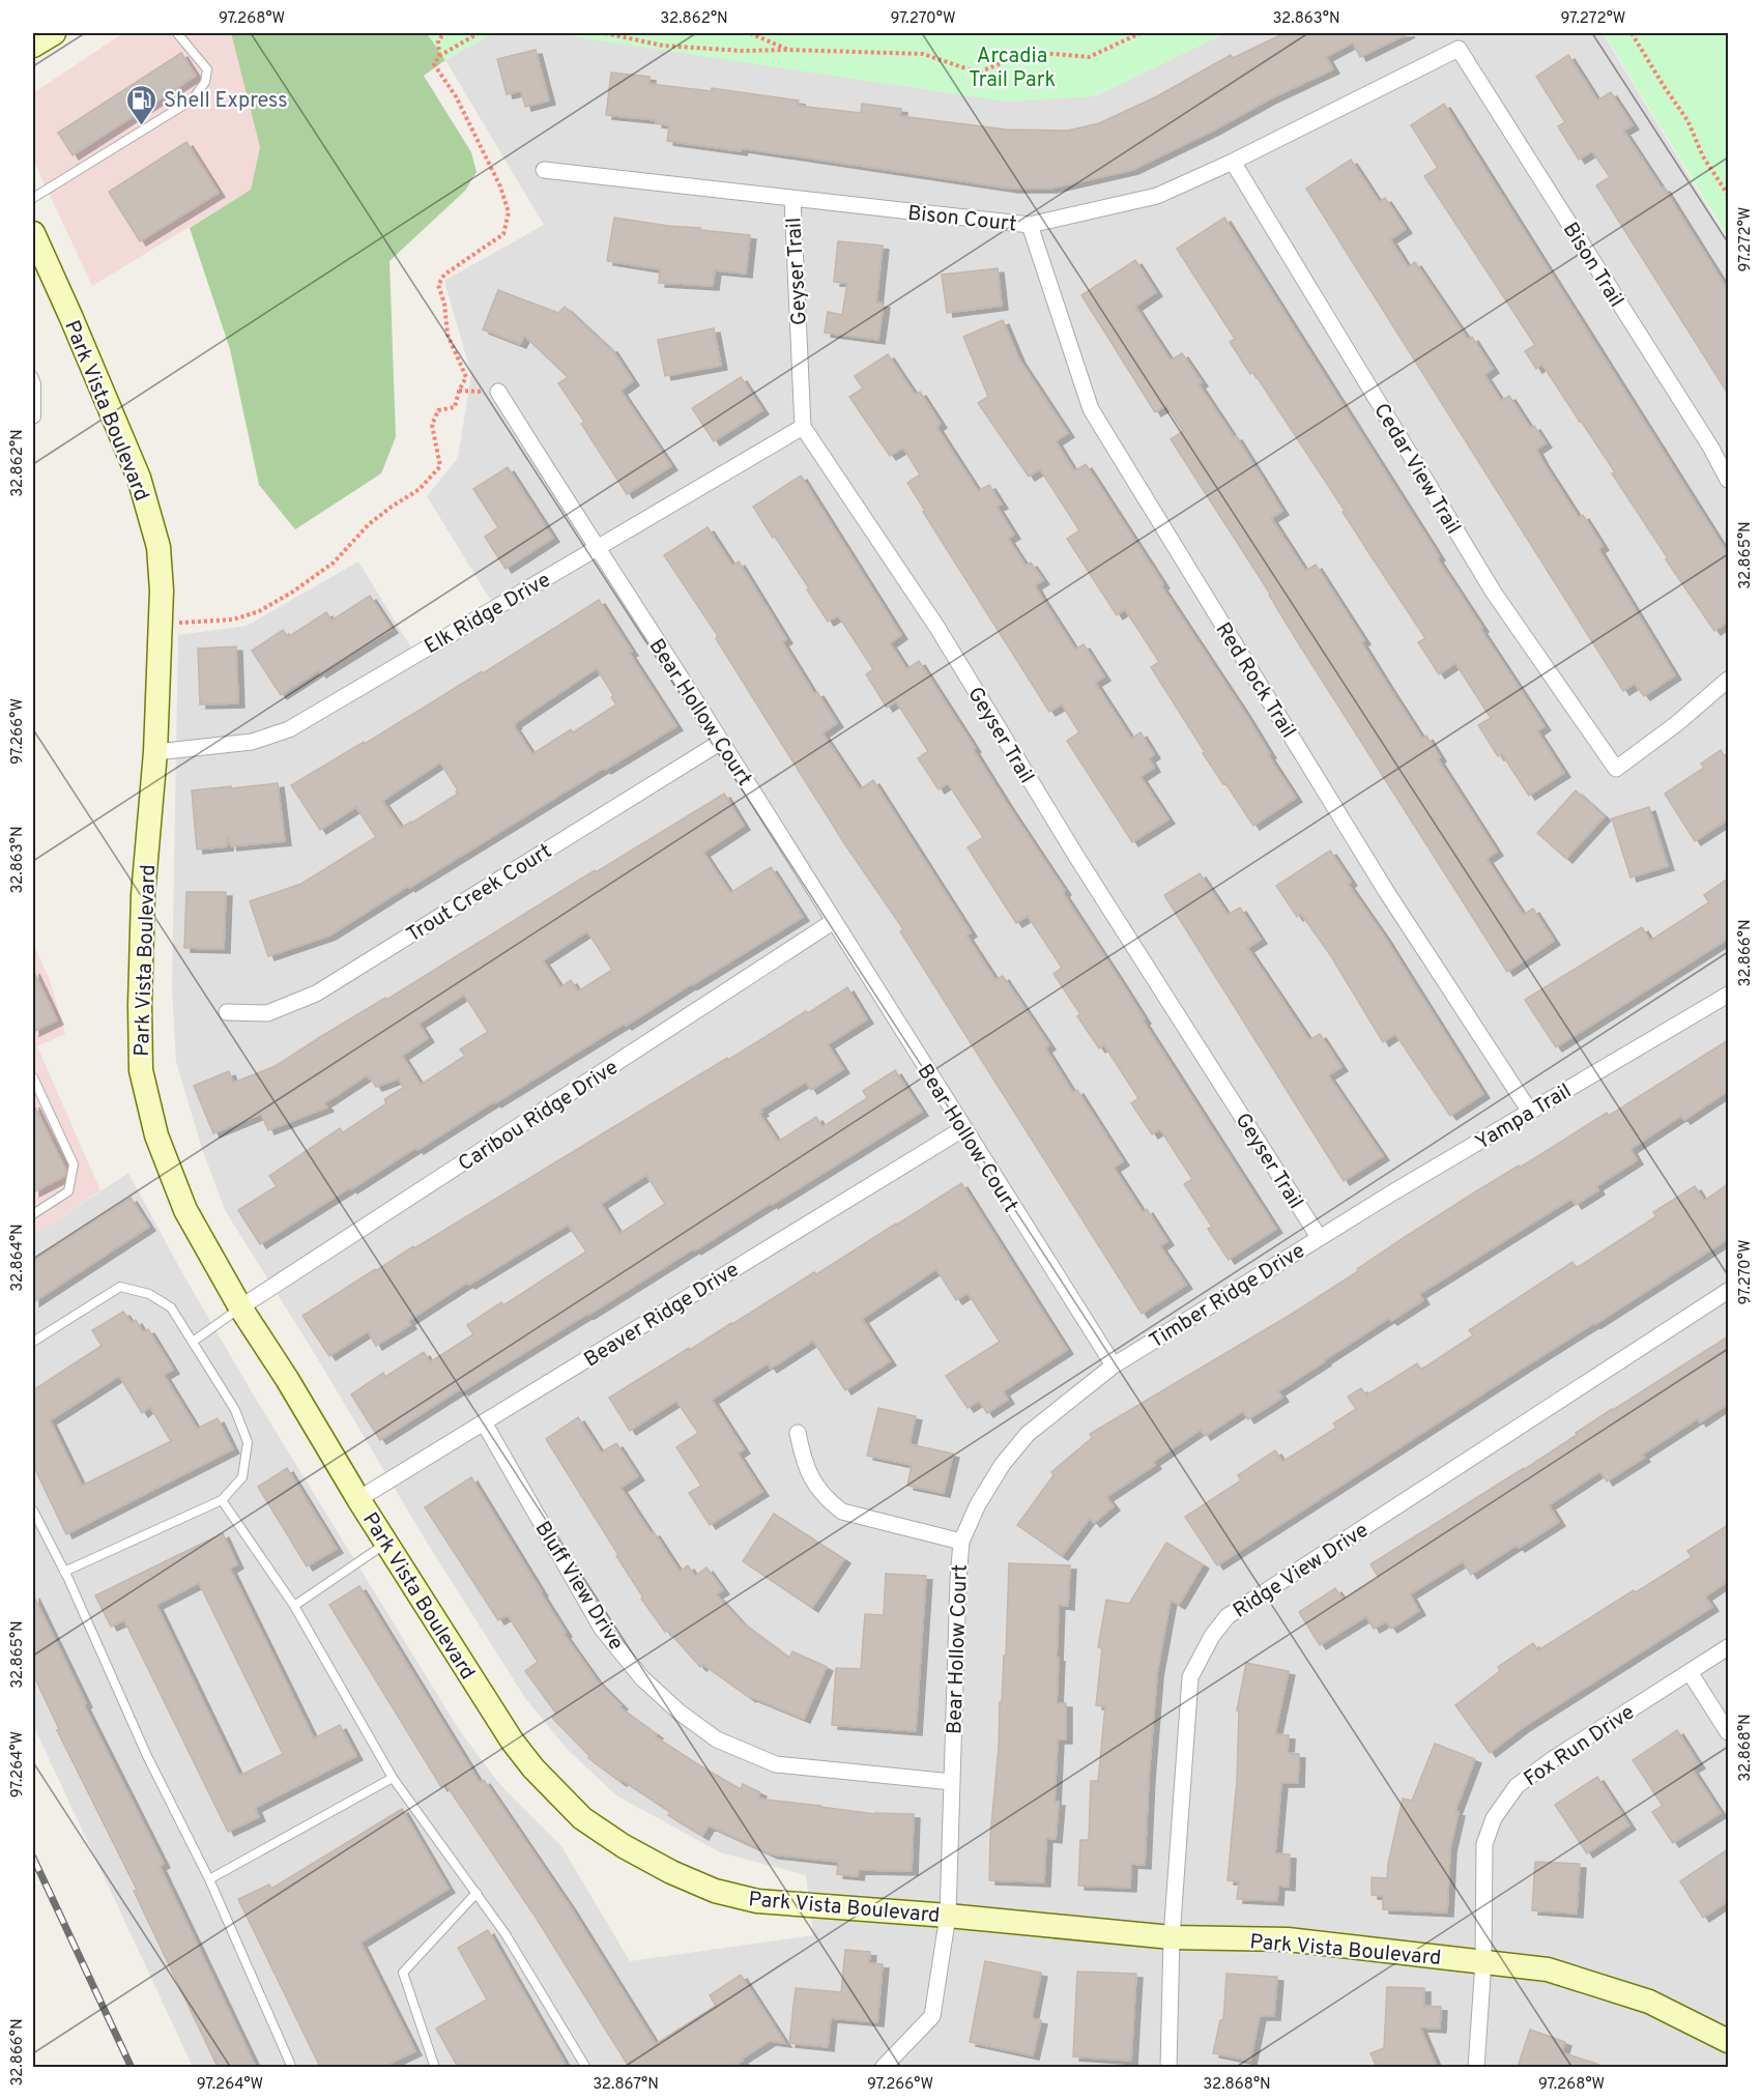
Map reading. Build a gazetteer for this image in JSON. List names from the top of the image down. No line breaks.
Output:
{"streets":{"street":["Bison Court","Bison Trail","Geyser Trail","Park Vista Boulevard","Cedar View Trail","Elk Ridge Drive","Red Rock Trail","Bear Hollow Court","Trout Creek Court","Caribou Ridge Drive","Yampa Trail","Timber Ridge Drive","Beaver Ridge Drive","Ridge View Drive","Bluff View Drive","Fox Run Drive"]},"crossings":[["Bison Court","Bison Trail"],["Bison Court","Geyser Trail"],["Bison Court","Cedar View Trail"],["Bison Court","Red Rock Trail"],["Geyser Trail","Elk Ridge Drive"],["Geyser Trail","Yampa Trail"],["Geyser Trail","Timber Ridge Drive"],["Park Vista Boulevard","Elk Ridge Drive"],["Park Vista Boulevard","Bear Hollow Court"],["Park Vista Boulevard","Caribou Ridge Drive"],["Park Vista Boulevard","Beaver Ridge Drive"],["Park Vista Boulevard","Ridge View Drive"],["Park Vista Boulevard","Fox Run Drive"],["Elk Ridge Drive","Bear Hollow Court"],["Red Rock Trail","Yampa Trail"],["Bear Hollow Court","Trout Creek Court"],["Bear Hollow Court","Caribou Ridge Drive"],["Bear Hollow Court","Timber Ridge Drive"],["Bear Hollow Court","Beaver Ridge Drive"],["Bear Hollow Court","Bluff View Drive"],["Yampa Trail","Timber Ridge Drive"],["Beaver Ridge Drive","Bluff View Drive"]],"parks":["Arcadia Trail Park"],"places":{"fuel station":["Shell Express"]},"coordinates":["97.268°W","32.862°N","97.270°W","32.863°N","97.272°W","32.865°N","97.266°W","32.866°N","32.864°N","32.868°N","97.264°W","32.867°N"]}
